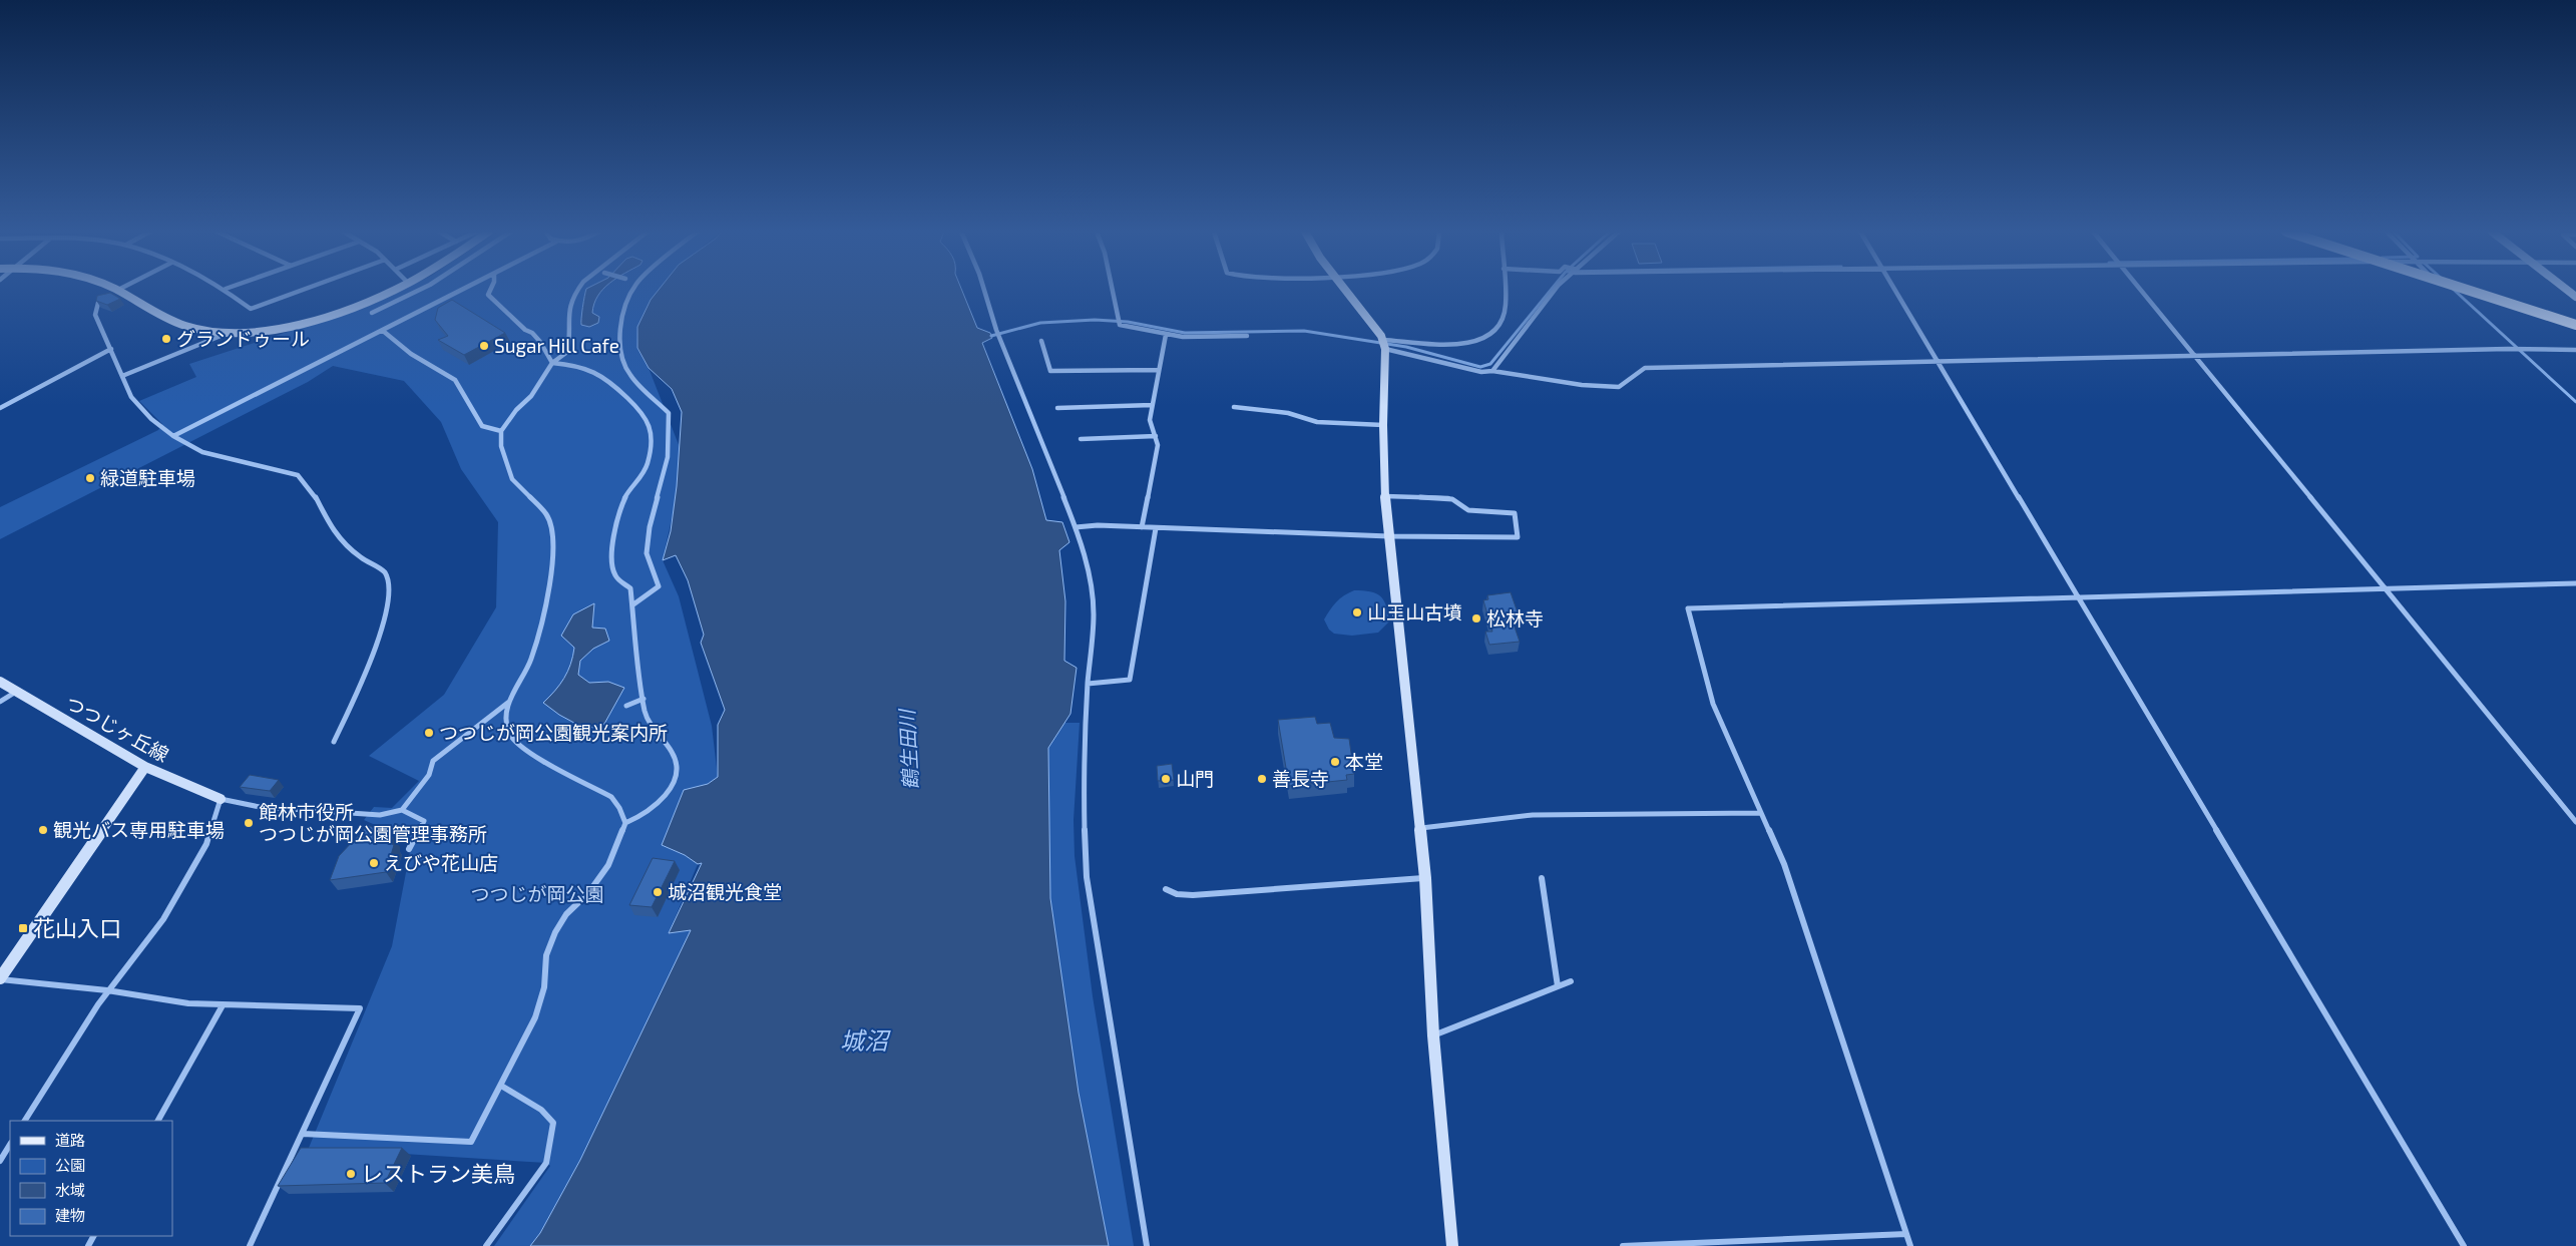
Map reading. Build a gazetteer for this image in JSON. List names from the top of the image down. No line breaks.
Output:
{"streets":{"street":["つつじヶ丘線"]},"water":["鶴生田川","城沼"],"parks":["つつじが岡公園"],"places":{"other":["グランドゥール","Sugar Hill Cafe","緑道駐車場","山王山古墳","松林寺","つつじが岡公園観光案内所","本堂","山門","善長寺","館林市役所 つつじが岡公園管理事務所","観光バス専用駐車場","えびや花山店","城沼観光食堂","レストラン美鳥"],"transit":["花山入口"]},"legend":["道路","公園","水域","建物"]}
